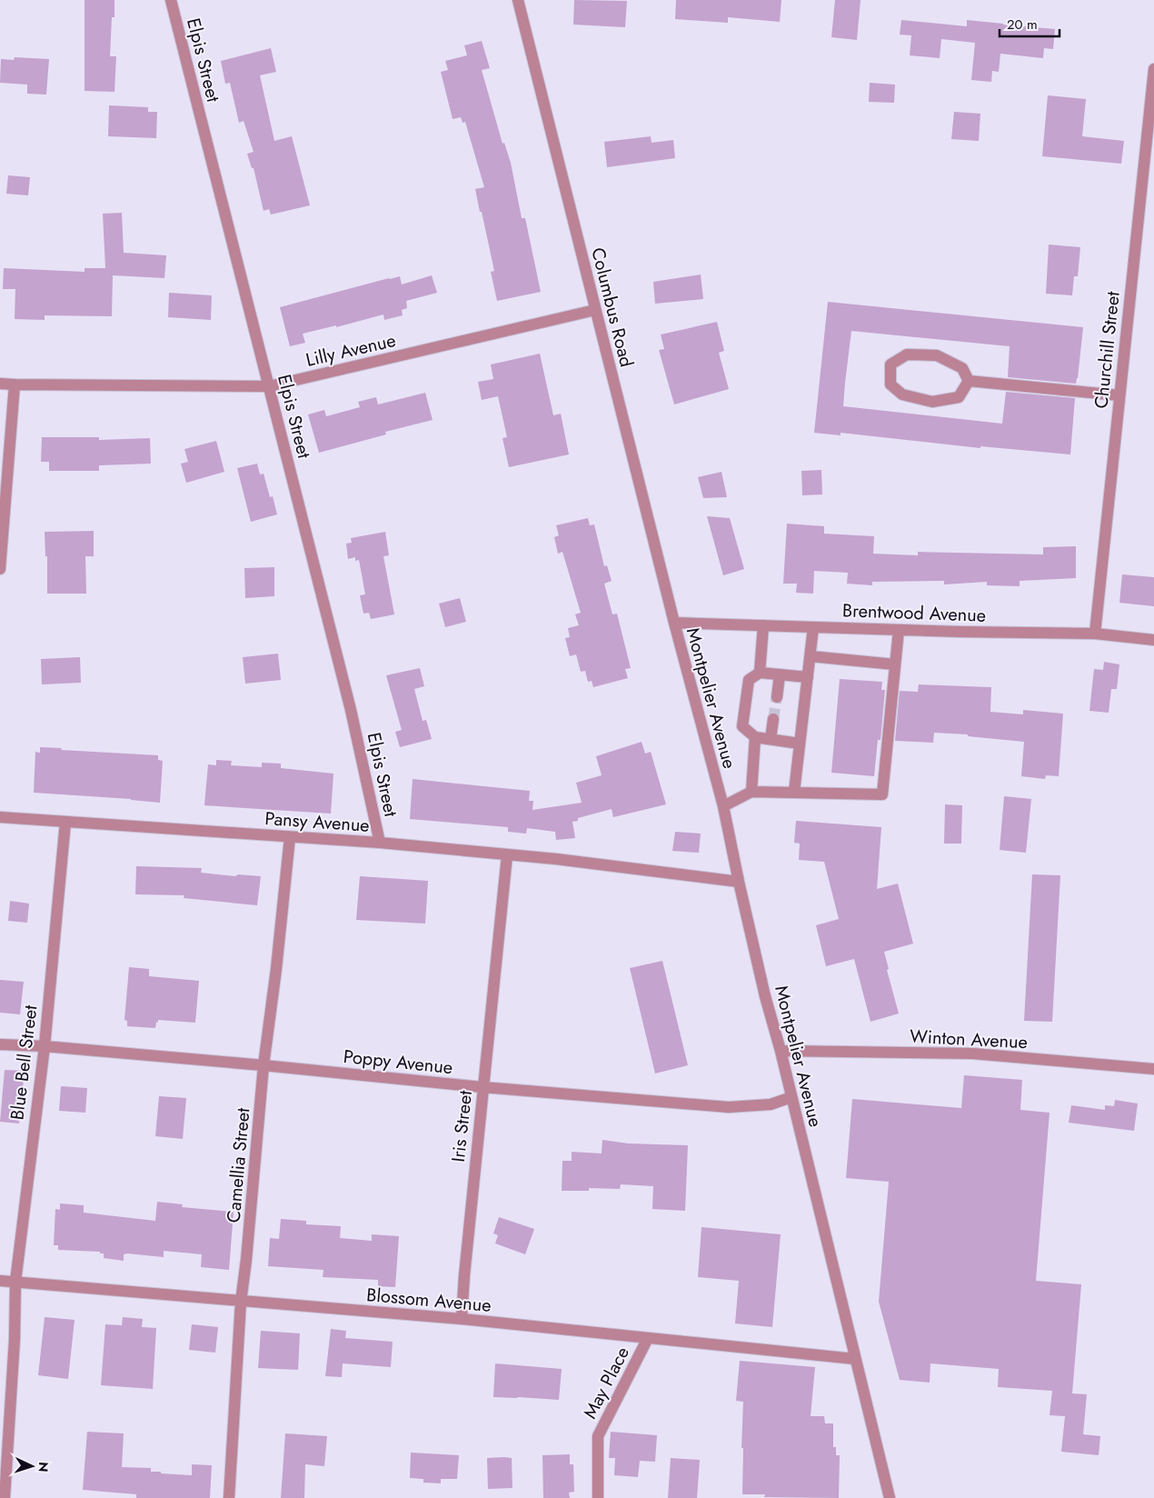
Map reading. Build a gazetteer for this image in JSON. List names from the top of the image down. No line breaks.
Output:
{"streets":{"street":["Elpis Street","Columbus Road","Lilly Avenue","Churchill Street","Brentwood Avenue","Montpelier Avenue","Pansy Avenue","Winton Avenue","Poppy Avenue","Blue Bell Street","Iris Street","Camellia Street","Blossom Avenue","May Place"]},"crossings":[["Elpis Street","Lilly Avenue"],["Elpis Street","Pansy Avenue"],["Columbus Road","Lilly Avenue"],["Columbus Road","Brentwood Avenue"],["Columbus Road","Montpelier Avenue"],["Churchill Street","Brentwood Avenue"],["Brentwood Avenue","Montpelier Avenue"],["Montpelier Avenue","Pansy Avenue"],["Montpelier Avenue","Winton Avenue"],["Montpelier Avenue","Poppy Avenue"],["Montpelier Avenue","Blossom Avenue"],["Pansy Avenue","Blue Bell Street"],["Pansy Avenue","Iris Street"],["Pansy Avenue","Camellia Street"],["Poppy Avenue","Blue Bell Street"],["Poppy Avenue","Iris Street"],["Poppy Avenue","Camellia Street"],["Blue Bell Street","Blossom Avenue"],["Iris Street","Blossom Avenue"],["Camellia Street","Blossom Avenue"],["Blossom Avenue","May Place"]],"scale_bar":"20 m","north":"right"}
